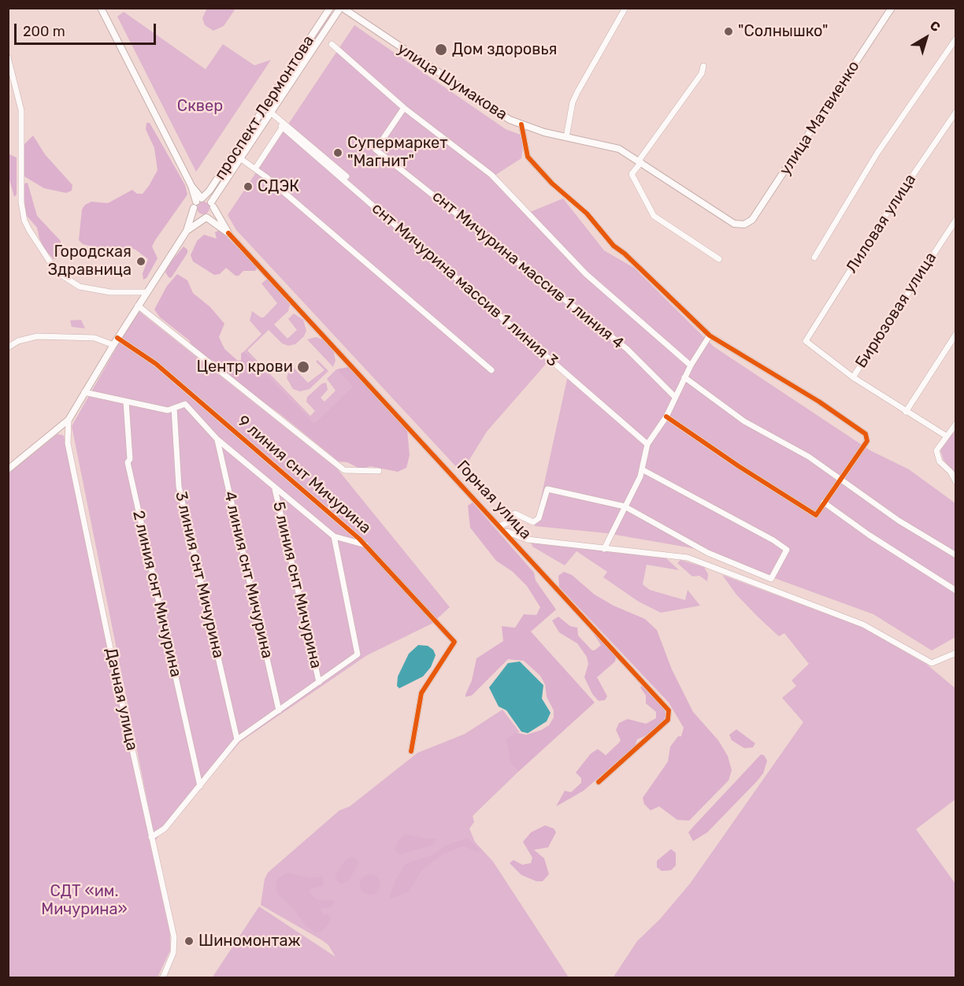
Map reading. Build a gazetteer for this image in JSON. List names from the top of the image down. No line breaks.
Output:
{"streets":{"street":["улица Шумакова","проспект Лермонтова","улица Матвиенко","Лиловая улица","снт Мичурина массив 1 линия 4","снт Мичурина массив 1 линия 3","Бирюзовая улица","9 линия снт Мичурина","Горная улица","3 линия снт Мичурина","4 линия снт Мичурина","5 линия снт Мичурина","2 линия снт Мичурина","Дачная улица"]},"crossings":[["улица Шумакова","проспект Лермонтова"],["улица Шумакова","улица Матвиенко"],["Лиловая улица","Бирюзовая улица"]],"parks":["Сквер","СДТ «им. Мичурина»"],"places":["\"Солнышко\"","Дом здоровья","Супермаркет \"Магнит\"","СДЭК","Городская Здравница","Центр крови","Шиномонтаж"],"scale_bar":"200 m","north":"top right"}
